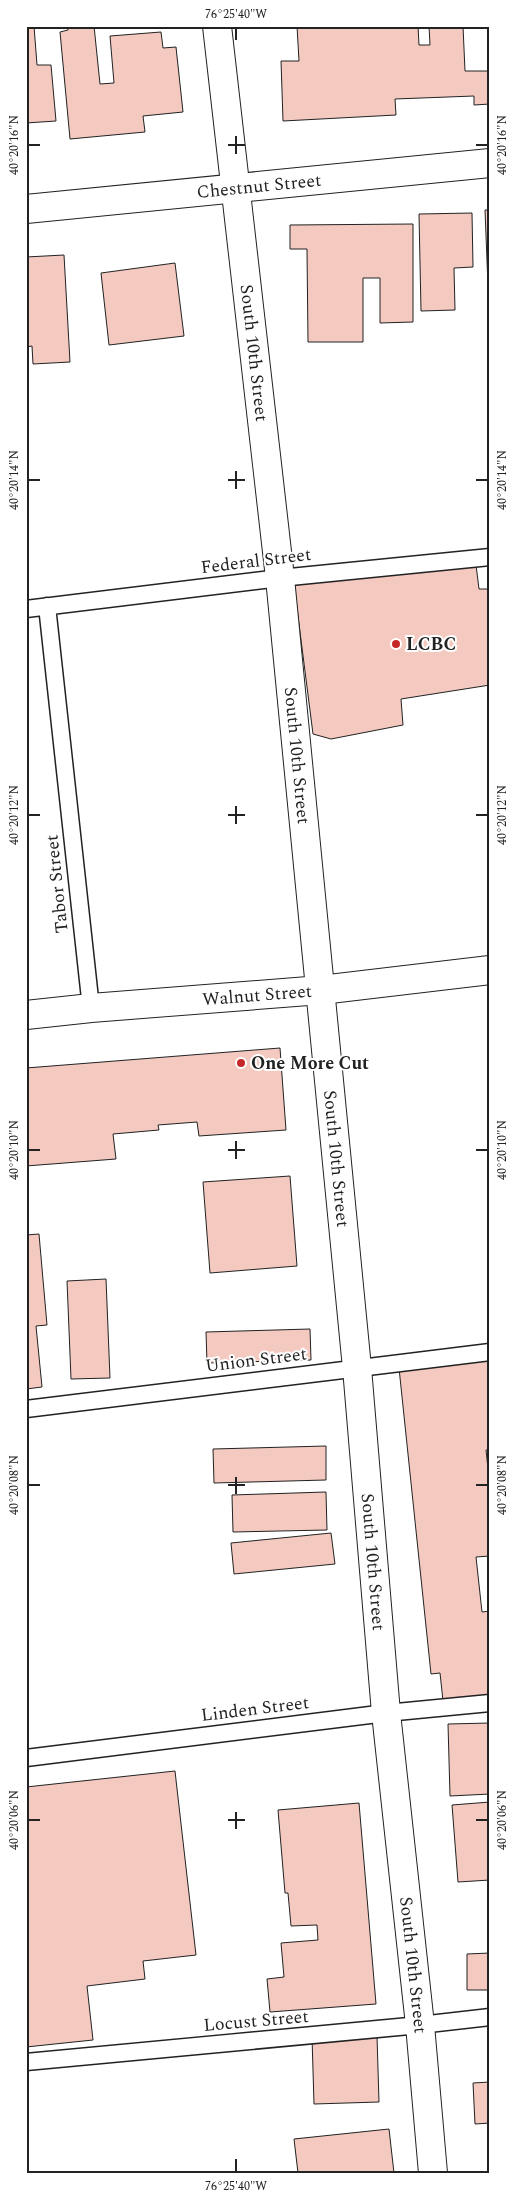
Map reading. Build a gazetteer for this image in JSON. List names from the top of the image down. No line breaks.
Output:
{"streets":{"main road":["Chestnut Street","South 10th Street","Walnut Street"],"lane":["Federal Street","Tabor Street","Union Street","Linden Street","Locust Street"]},"crossings":[["Chestnut Street","South 10th Street"],["South 10th Street","Federal Street"],["South 10th Street","Walnut Street"],["South 10th Street","Union Street"],["South 10th Street","Linden Street"],["South 10th Street","Locust Street"],["Federal Street","Tabor Street"],["Tabor Street","Walnut Street"]],"places":["LCBC","One More Cut"],"coordinates":["76°25'40\"W","40°20'16\"N","40°20'14\"N","40°20'12\"N","40°20'10\"N","40°20'08\"N","40°20'06\"N"]}
